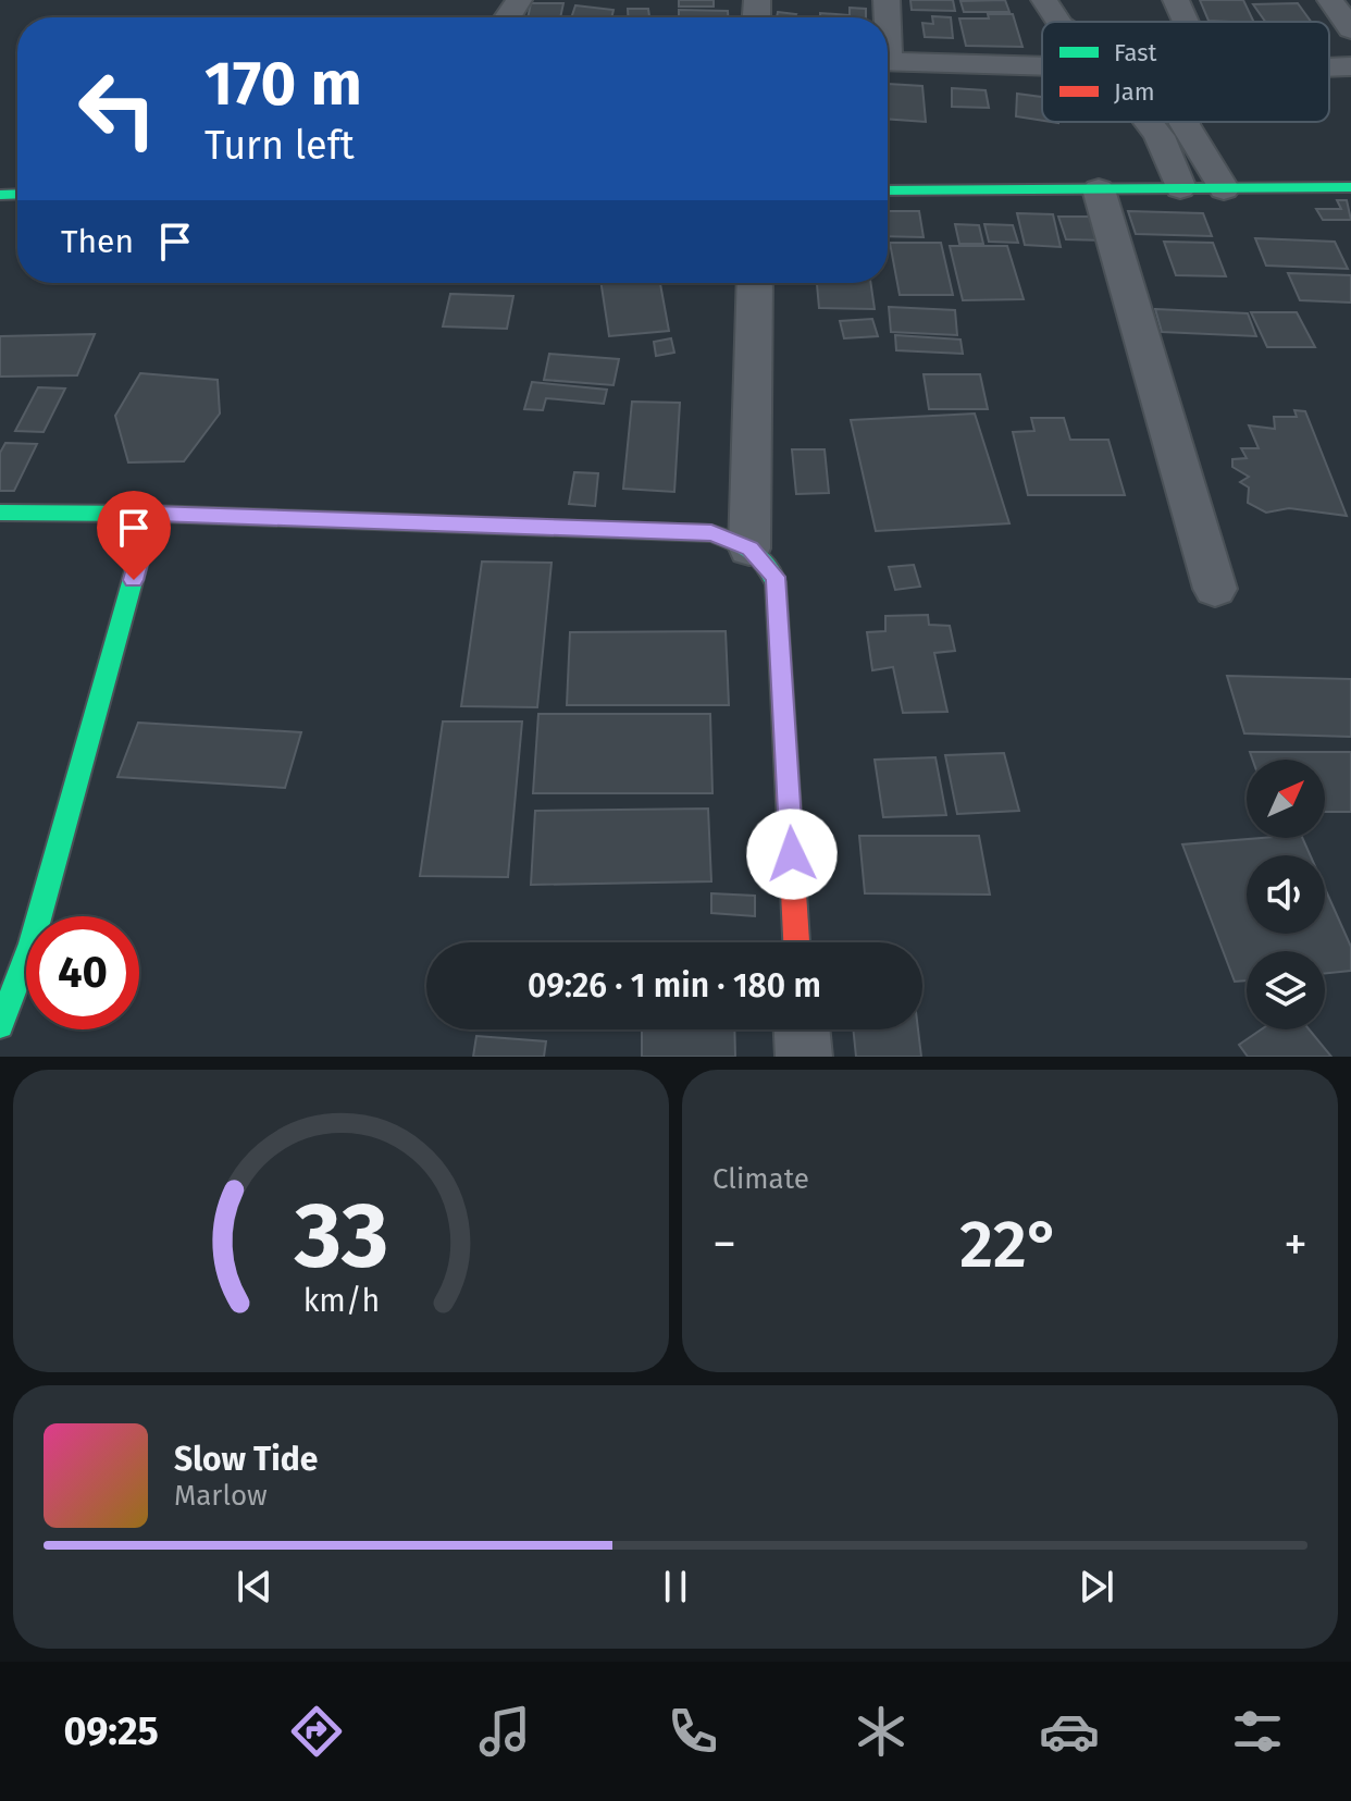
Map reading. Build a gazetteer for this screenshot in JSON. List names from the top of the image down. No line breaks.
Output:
{"legend":["Fast","Jam"],"north":"top right","page":{"turn":["170 m","Turn left"],"then":"Then","limit":"40","trip":"09:26 · 1 min · 180 m","tile":"Climate","heat":["−","22°","+"],"song":["Slow Tide","Marlow"],"tabs":"09:25","gauge":["33","km/h"]}}
